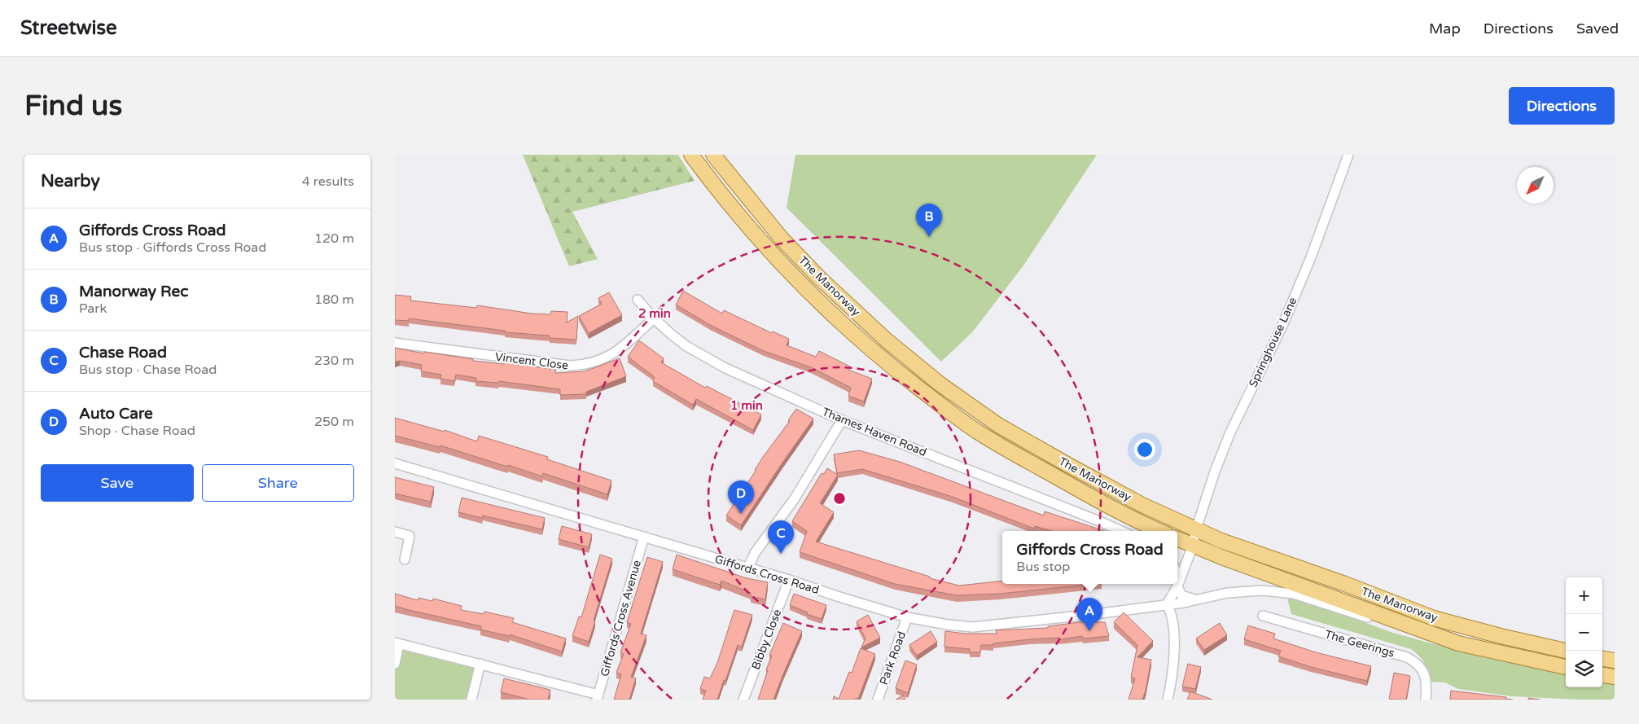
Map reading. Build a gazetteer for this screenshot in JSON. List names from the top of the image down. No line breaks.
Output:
{"streets":{"main road":["The Manorway"],"street":["Springhouse Lane","Vincent Close","Thames Haven Road","Giffords Cross Road","Giffords Cross Avenue","Bibby Close","The Geerings","Park Road"]},"crossings":[["The Manorway","Springhouse Lane"],["The Manorway","Giffords Cross Road"],["Springhouse Lane","Giffords Cross Road"],["Vincent Close","Thames Haven Road"],["Giffords Cross Road","Giffords Cross Avenue"],["Giffords Cross Road","Bibby Close"],["Giffords Cross Road","Park Road"]],"north":"bottom left","page":{"header":"Streetwise","nav":["Map","Directions","Saved"],"buttons":["Directions",["Save","Share"]],"title":"Find us","heading":["Nearby","4 results"],"pins":["B","D","C","A"],"list":[{"mark":"A","name":"Giffords Cross Road","note":"Bus stop · Giffords Cross Road","value":"120 m"},{"mark":"B","name":"Manorway Rec","note":"Park","value":"180 m"},{"mark":"C","name":"Chase Road","note":"Bus stop · Chase Road","value":"230 m"},{"mark":"D","name":"Auto Care","note":"Shop · Chase Road","value":"250 m"}],"popup":["Giffords Cross Road","Bus stop"],"map_buttons":["+","−"]},"rings":["2 min","1 min"]}
